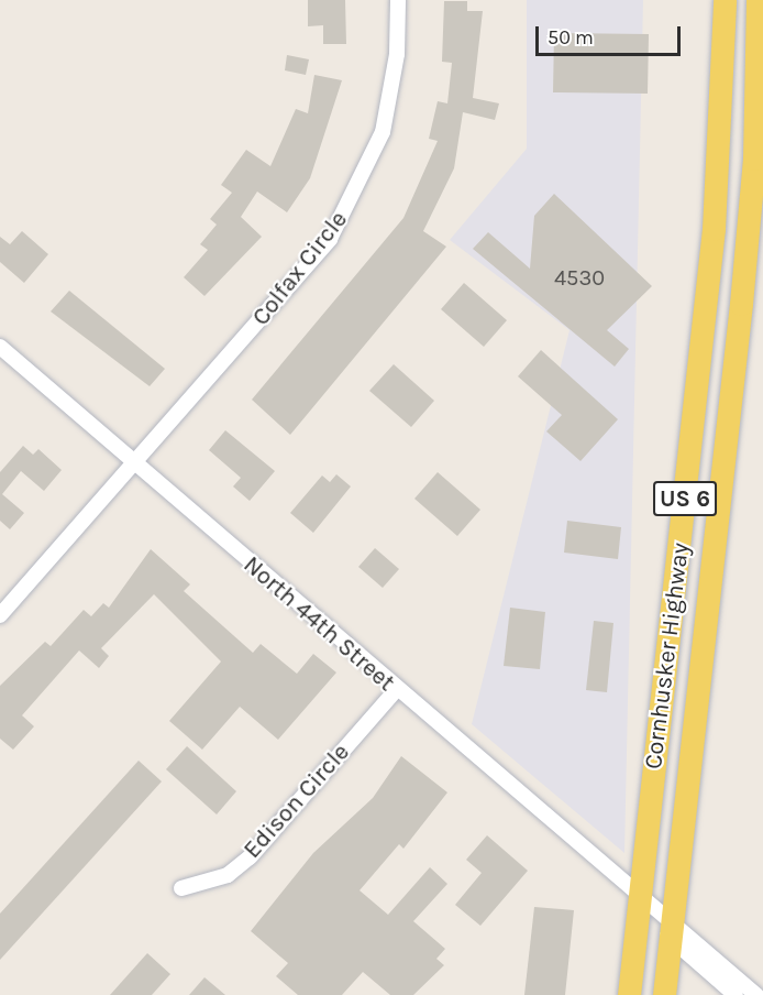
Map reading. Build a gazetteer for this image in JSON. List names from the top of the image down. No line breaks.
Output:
{"streets":{"main road":["US 6","Cornhusker Highway"],"street":["Colfax Circle","North 44th Street","Edison Circle"]},"crossings":[["Colfax Circle","North 44th Street"],["North 44th Street","Cornhusker Highway"],["North 44th Street","Edison Circle"]],"house_numbers":["4530"],"scale_bar":"50 m"}
